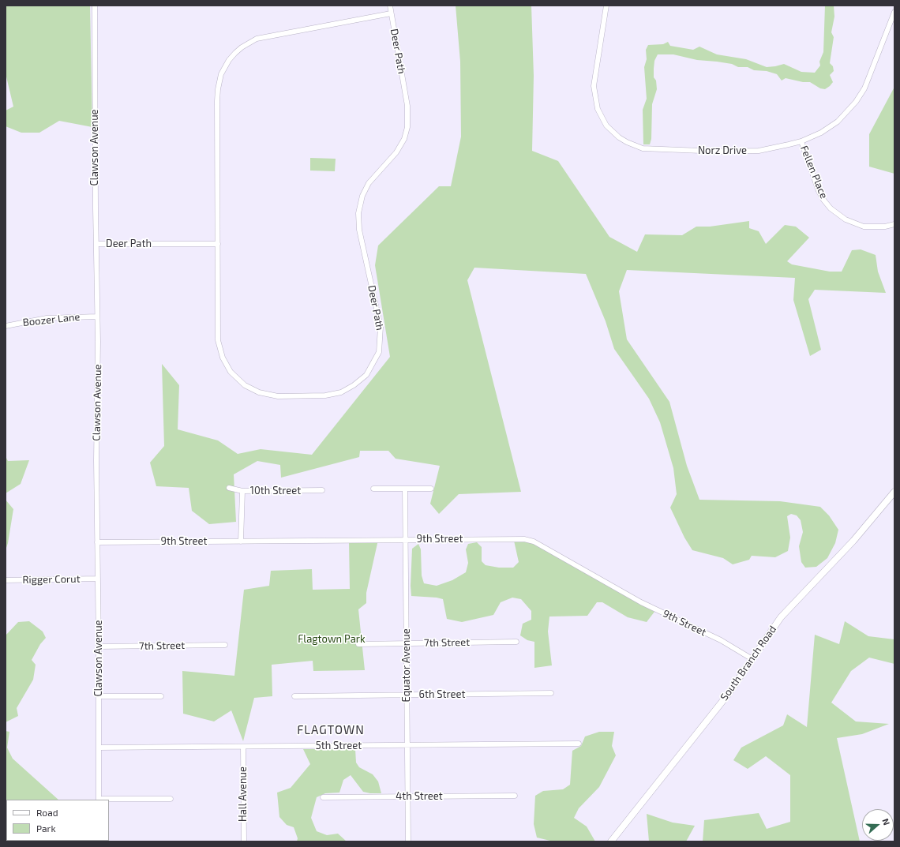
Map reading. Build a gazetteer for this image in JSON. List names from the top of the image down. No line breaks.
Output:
{"streets":{"street":["Deer Path","Clawson Avenue","Norz Drive","Fellen Place","Boozer Lane","10th Street","9th Street","Rigger Corut","7th Street","South Branch Road","Equator Avenue","6th Street","5th Street","Hall Avenue","4th Street"]},"crossings":[["Deer Path","Clawson Avenue"],["Clawson Avenue","Boozer Lane"],["Clawson Avenue","9th Street"],["Clawson Avenue","Rigger Corut"],["Clawson Avenue","7th Street"],["Clawson Avenue","5th Street"],["Norz Drive","Fellen Place"],["9th Street","South Branch Road"],["9th Street","Equator Avenue"],["7th Street","Equator Avenue"],["Equator Avenue","6th Street"],["Equator Avenue","5th Street"],["Equator Avenue","4th Street"],["5th Street","Hall Avenue"]],"districts":["FLAGTOWN"],"parks":["Flagtown Park"],"legend":["Road","Park"],"north":"right"}
